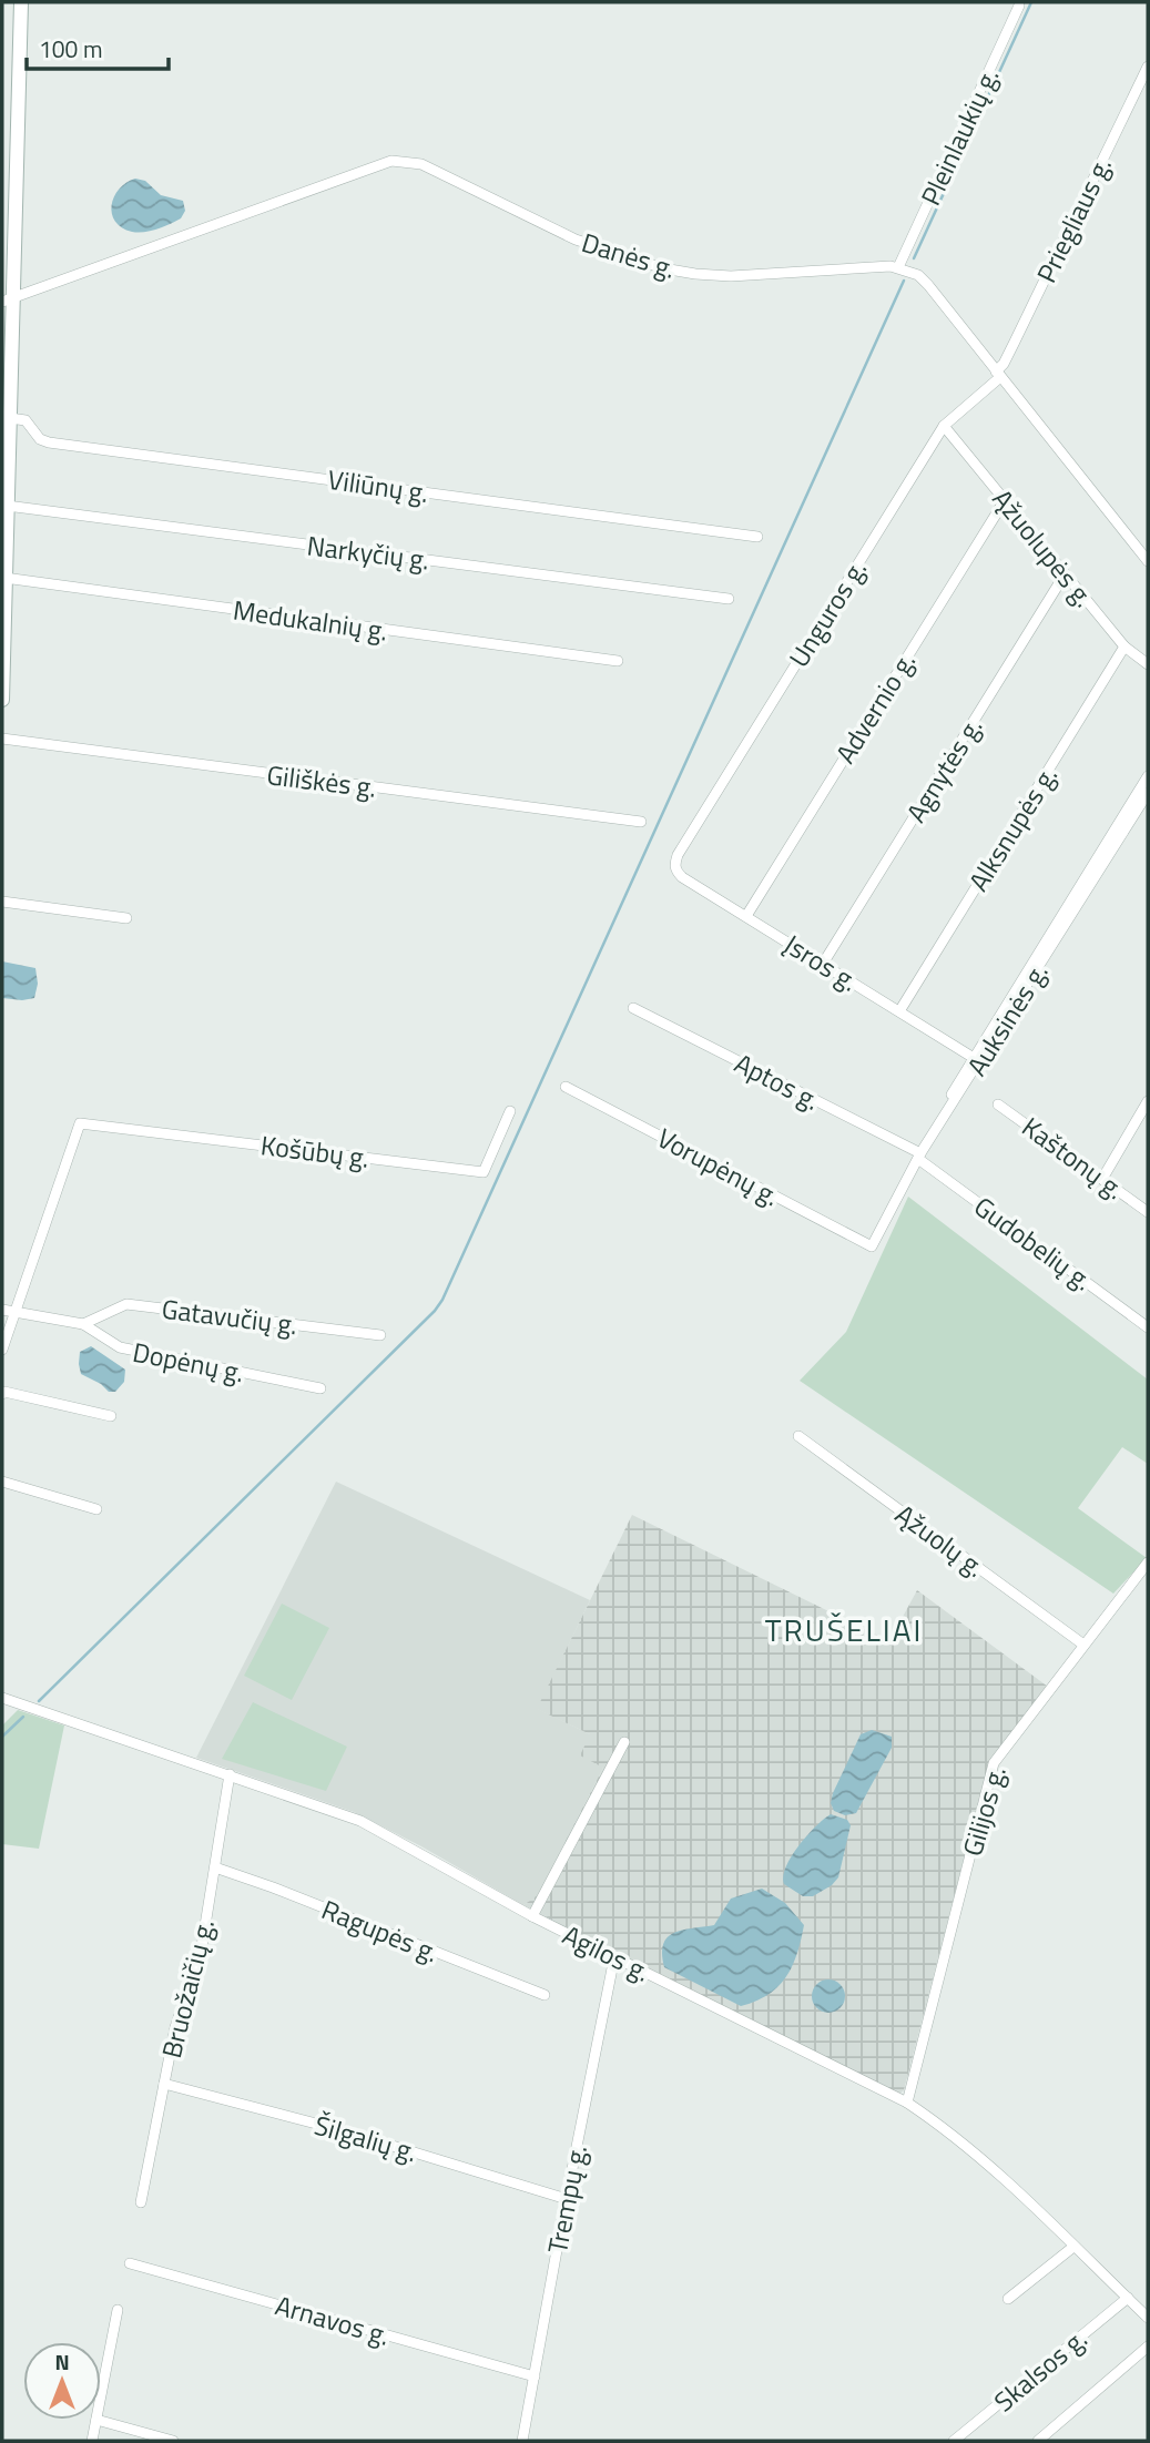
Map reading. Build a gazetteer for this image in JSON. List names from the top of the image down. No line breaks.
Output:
{"streets":{"street":["Pleinlaukių g.","Priegliaus g.","Danės g.","Viliūnų g.","Ąžuolupės g.","Narkyčių g.","Unguros g.","Medukalnių g.","Advernio g.","Agnytės g.","Giliškės g.","Alksnupės g.","Įsros g.","Auksinės g.","Aptos g.","Košūbų g.","Kaštonų g.","Vorupėnų g.","Gudobelių g.","Gatavučių g.","Dopėnų g.","Ąžuolų g.","Gilijos g.","Ragupės g.","Agilos g.","Bruožaičių g.","Šilgalių g.","Trempų g.","Arnavos g.","Skalsos g."]},"crossings":[["Pleinlaukių g.","Danės g."],["Priegliaus g.","Unguros g."],["Ąžuolupės g.","Unguros g."],["Ąžuolupės g.","Advernio g."],["Ąžuolupės g.","Agnytės g."],["Ąžuolupės g.","Alksnupės g."],["Unguros g.","Įsros g."],["Advernio g.","Įsros g."],["Agnytės g.","Įsros g."],["Alksnupės g.","Įsros g."],["Auksinės g.","Aptos g."],["Auksinės g.","Vorupėnų g."],["Auksinės g.","Gudobelių g."],["Aptos g.","Gudobelių g."],["Košūbų g.","Dopėnų g."],["Gatavučių g.","Dopėnų g."],["Ąžuolų g.","Gilijos g."],["Gilijos g.","Agilos g."],["Ragupės g.","Bruožaičių g."],["Agilos g.","Bruožaičių g."],["Agilos g.","Trempų g."],["Agilos g.","Skalsos g."],["Bruožaičių g.","Šilgalių g."],["Šilgalių g.","Trempų g."],["Trempų g.","Arnavos g."]],"districts":["TRUŠELIAI"],"scale_bar":"100 m","north":"top"}
